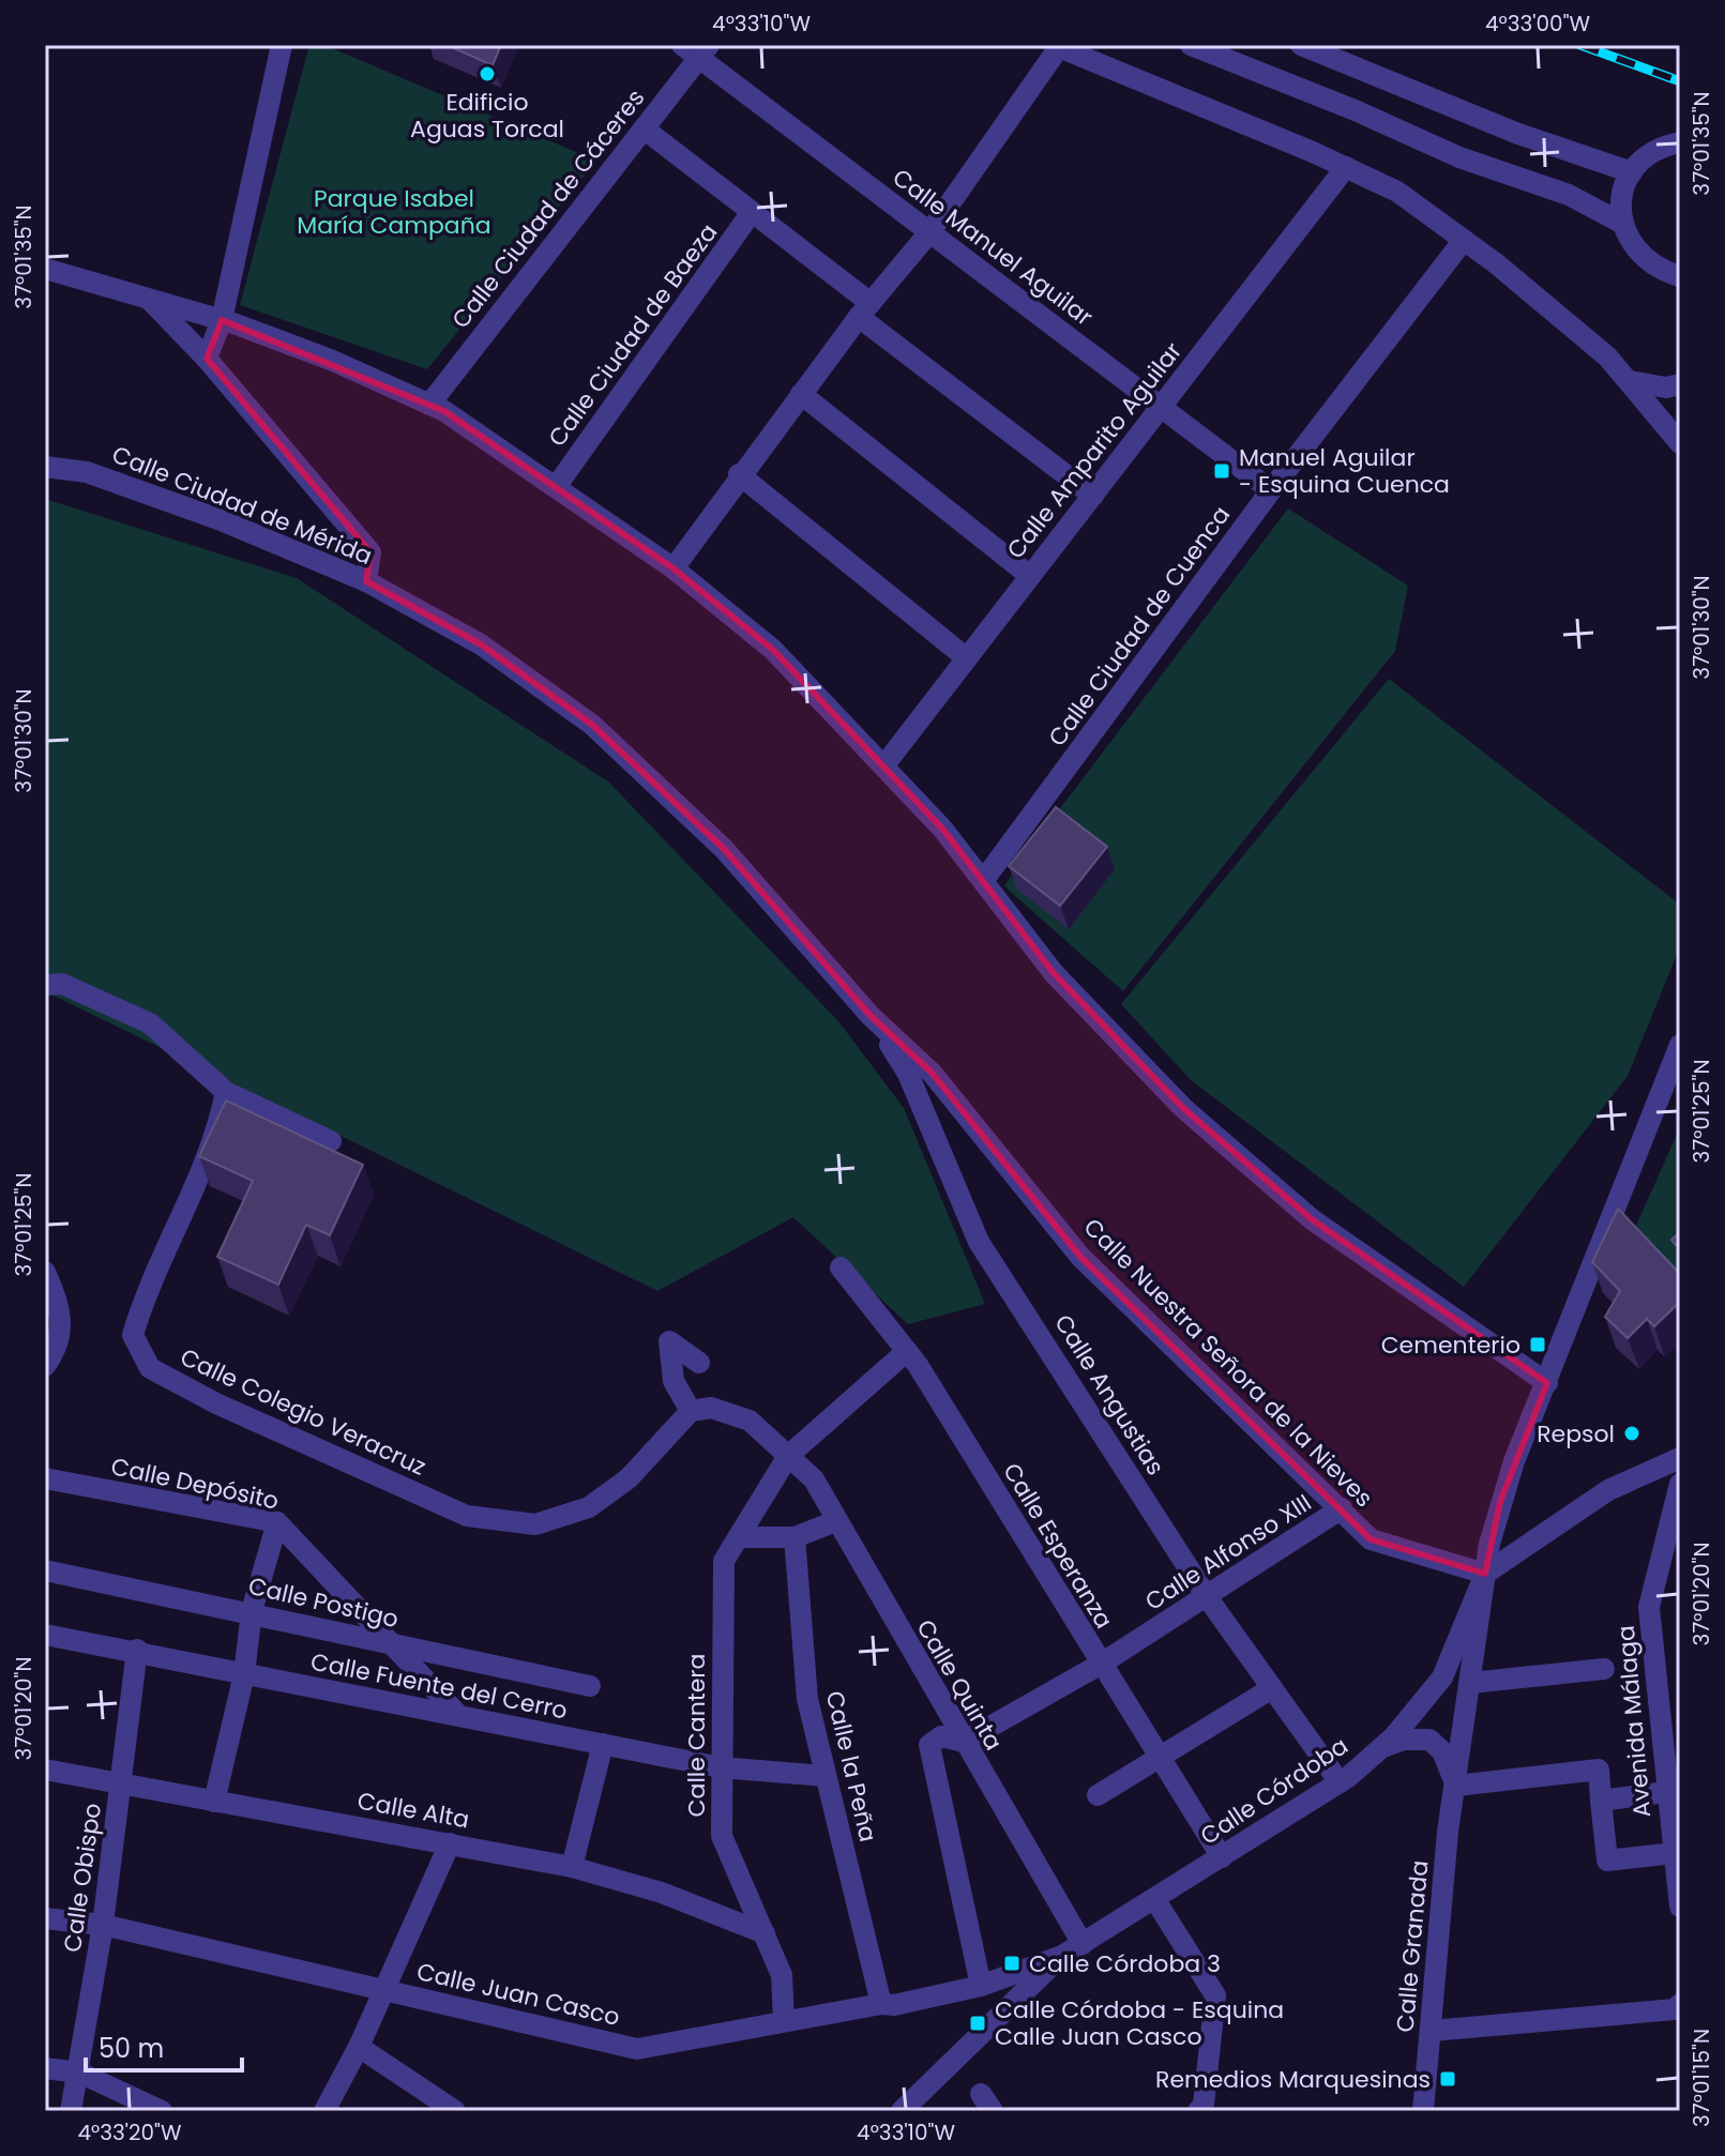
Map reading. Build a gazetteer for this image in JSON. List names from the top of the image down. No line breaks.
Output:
{"streets":{"street":["Calle Ciudad de Cáceres","Calle Manuel Aguilar","Calle Ciudad de Baeza","Calle Amparito Aguilar","Calle Ciudad de Mérida","Calle Ciudad de Cuenca","Calle Nuestra Señora de la Nieves","Calle Angustias","Calle Colegio Veracruz","Calle Depósito","Calle Esperanza","Calle Alfonso XIII","Calle Postigo","Calle Quinta","Calle Fuente del Cerro","Avenida Málaga","Calle Cantera","Calle la Peña","Calle Córdoba","Calle Alta","Calle Obispo","Calle Granada","Calle Juan Casco"]},"crossings":[["Calle Ciudad de Cáceres","Calle Manuel Aguilar"],["Calle Manuel Aguilar","Calle Amparito Aguilar"],["Calle Manuel Aguilar","Calle Ciudad de Cuenca"],["Calle Ciudad de Mérida","Calle Nuestra Señora de la Nieves"],["Calle Ciudad de Mérida","Calle Angustias"],["Calle Nuestra Señora de la Nieves","Calle Angustias"],["Calle Nuestra Señora de la Nieves","Calle Alfonso XIII"],["Calle Nuestra Señora de la Nieves","Calle Córdoba"],["Calle Nuestra Señora de la Nieves","Calle Granada"],["Calle Angustias","Calle Alfonso XIII"],["Calle Angustias","Calle Córdoba"],["Calle Depósito","Calle Postigo"],["Calle Depósito","Calle Fuente del Cerro"],["Calle Esperanza","Calle Alfonso XIII"],["Calle Esperanza","Calle Cantera"],["Calle Esperanza","Calle Córdoba"],["Calle Alfonso XIII","Calle Quinta"],["Calle Alfonso XIII","Calle Juan Casco"],["Calle Quinta","Calle Cantera"],["Calle Quinta","Calle Córdoba"],["Calle Fuente del Cerro","Calle Cantera"],["Calle Fuente del Cerro","Calle la Peña"],["Calle Fuente del Cerro","Calle Obispo"],["Calle Cantera","Calle Alta"],["Calle Cantera","Calle Juan Casco"],["Calle la Peña","Calle Juan Casco"],["Calle Córdoba","Calle Granada"],["Calle Córdoba","Calle Juan Casco"],["Calle Alta","Calle Obispo"],["Calle Obispo","Calle Juan Casco"]],"parks":["Parque Isabel María Campaña"],"places":{"other":["Edificio Aguas Torcal","Repsol"],"transit":["Manuel Aguilar - Esquina Cuenca","Cementerio","Calle Córdoba 3","Calle Córdoba - Esquina Calle Juan Casco","Remedios Marquesinas"]},"scale_bar":"50 m","coordinates":["4°33'10\"W","4°33'00\"W","37°01'35\"N","37°01'30\"N","37°01'25\"N","37°01'20\"N","37°01'15\"N","4°33'20\"W"]}
